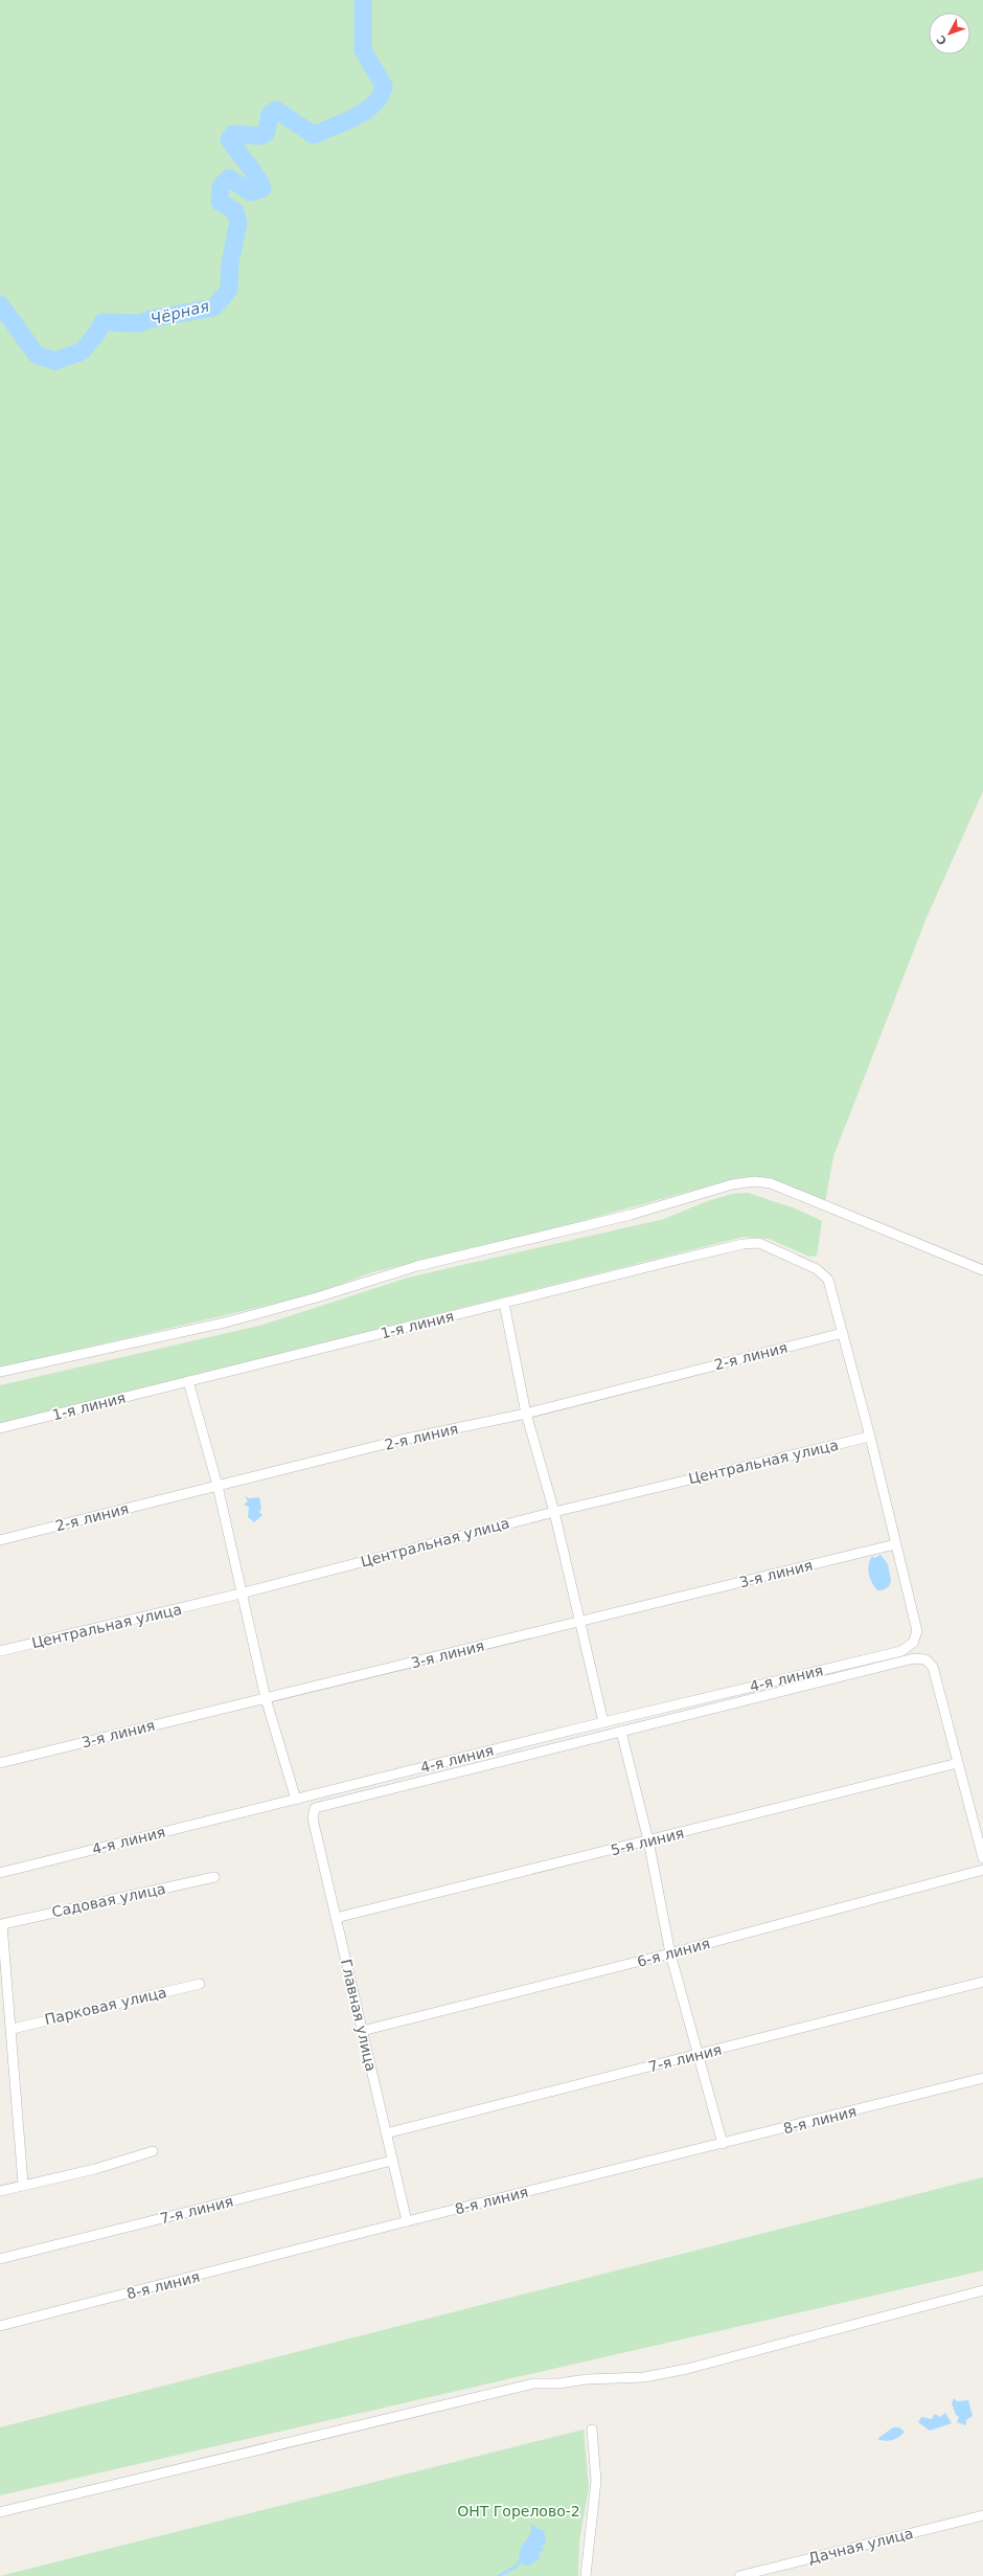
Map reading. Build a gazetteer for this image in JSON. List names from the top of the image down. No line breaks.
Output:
{"streets":{"street":["1-я линия","2-я линия","Центральная улица","3-я линия","4-я линия","5-я линия","Садовая улица","6-я линия","Парковая улица","Главная улица","7-я линия","8-я линия","Дачная улица"]},"crossings":[["1-я линия","2-я линия"],["3-я линия","4-я линия"],["5-я линия","Главная улица"],["Садовая улица","Парковая улица"],["6-я линия","Главная улица"],["Главная улица","7-я линия"],["Главная улица","8-я линия"]],"water":["Чёрная"],"parks":["ОНТ Горелово-2"],"north":"bottom left"}
